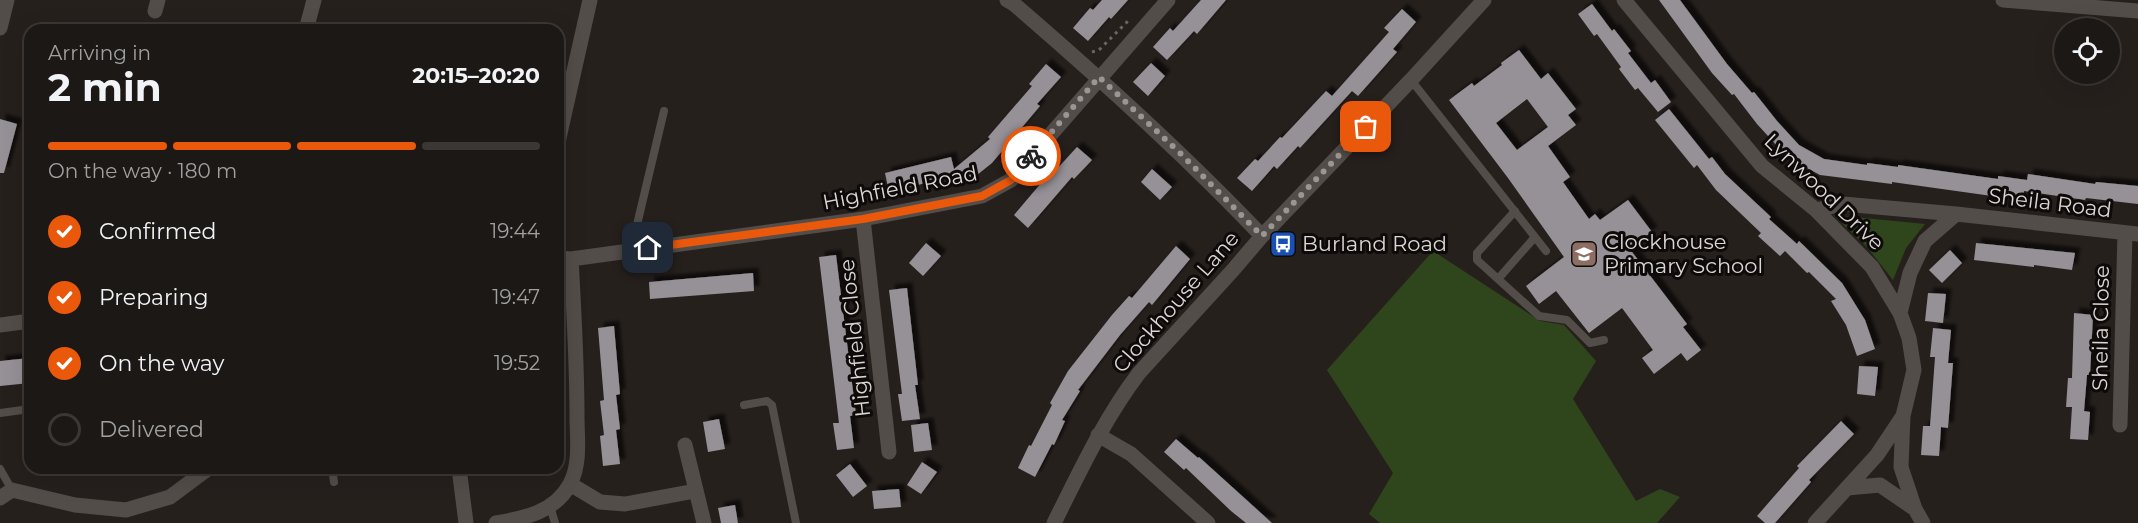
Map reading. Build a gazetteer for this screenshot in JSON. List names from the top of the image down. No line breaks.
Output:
{"streets":{"street":["Highfield Road","Lynwood Drive","Sheila Road","Clockhouse Lane","Sheila Close","Highfield Close"]},"crossings":[["Highfield Road","Highfield Close"],["Lynwood Drive","Sheila Road"],["Sheila Road","Sheila Close"]],"places":{"bus stop":["Burland Road"],"school or university":["Clockhouse Primary School"]},"page":{"heading":["2 min","Arriving in","20:15–20:20"],"bar":"On the way · 180 m","list":[["Confirmed","19:44"],["Preparing","19:47"],["On the way","19:52"],"Delivered"]}}
